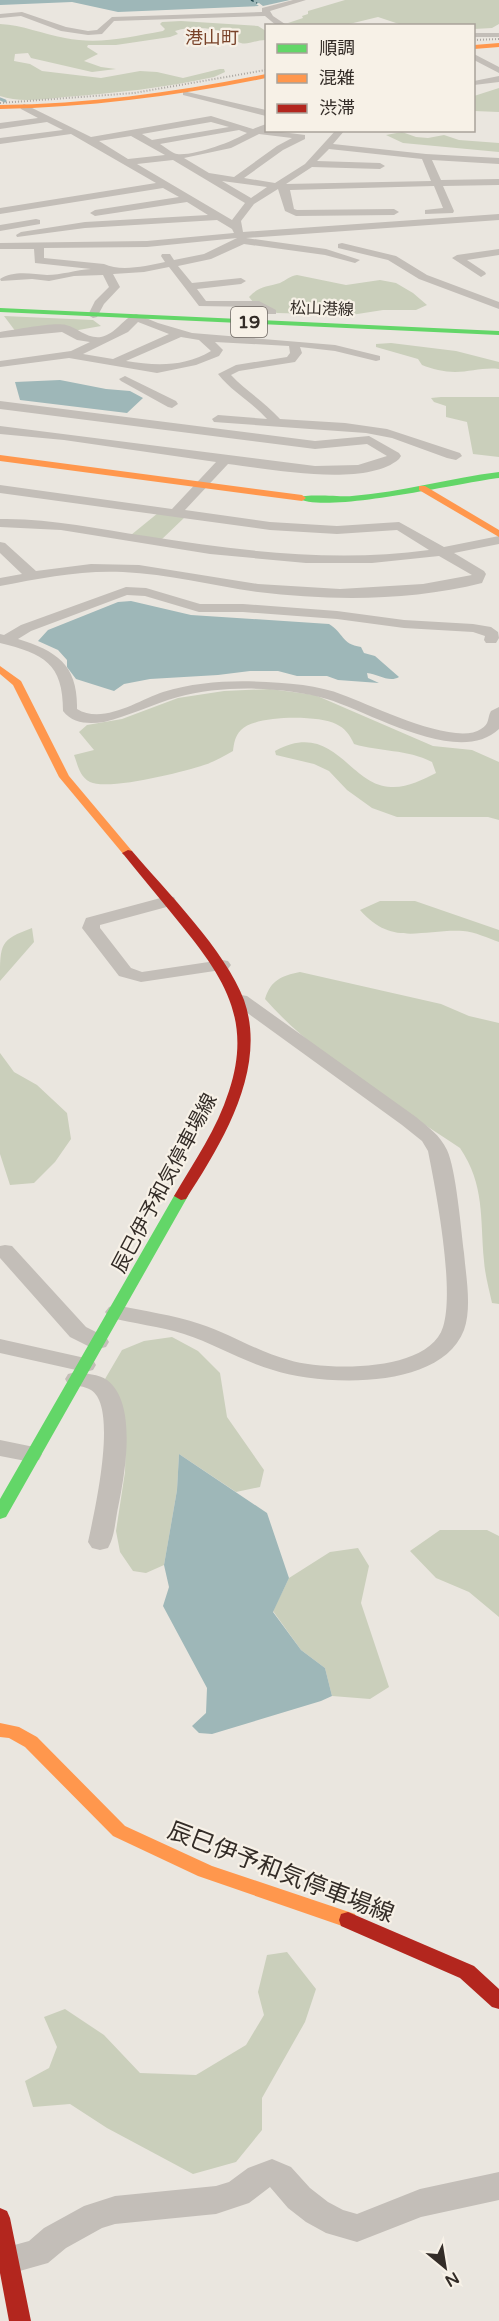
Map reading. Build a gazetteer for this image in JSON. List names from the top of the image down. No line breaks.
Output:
{"streets":{"main road":["松山港線","19","辰巳伊予和気停車場線"]},"districts":["港山町"],"legend":["順調","混雑","渋滞"],"north":"bottom right"}
